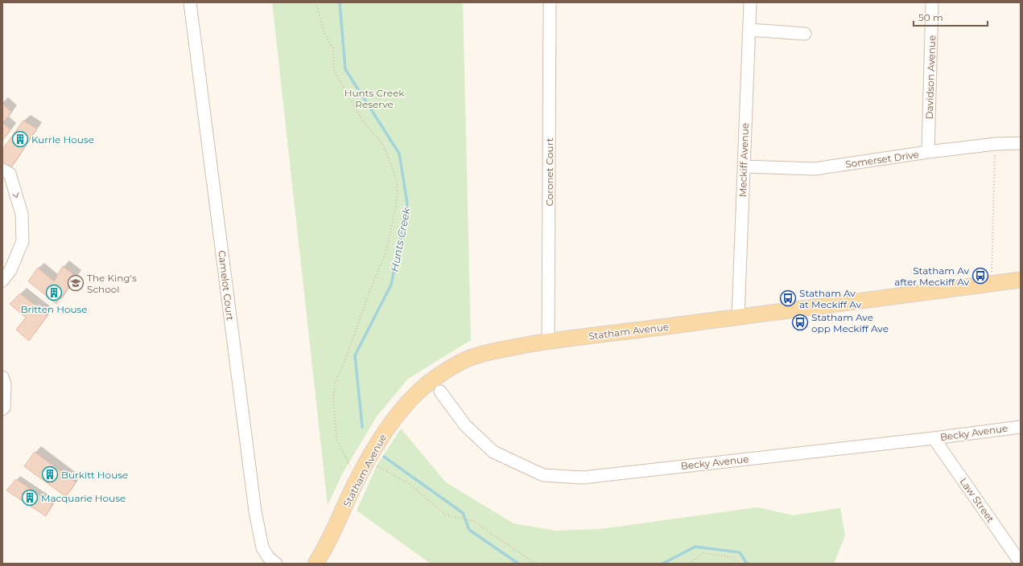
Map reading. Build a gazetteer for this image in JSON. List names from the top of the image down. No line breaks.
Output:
{"streets":{"main road":["Statham Avenue"],"street":["Davidson Avenue","Somerset Drive","Meckiff Avenue","Coronet Court","Camelot Court","Becky Avenue","Law Street"]},"crossings":[["Davidson Avenue","Somerset Drive"],["Somerset Drive","Meckiff Avenue"],["Meckiff Avenue","Statham Avenue"],["Coronet Court","Statham Avenue"],["Becky Avenue","Law Street"]],"water":["Hunts Creek"],"parks":["Hunts Creek Reserve"],"places":{"building":["Kurrle House","Britten House","Burkitt House","Macquarie House"],"bus stop":["Statham Av after Meckiff Av","Statham Av at Meckiff Av","Statham Ave opp Meckiff Ave"],"school or university":["The King's School"]},"scale_bar":"50 m"}
